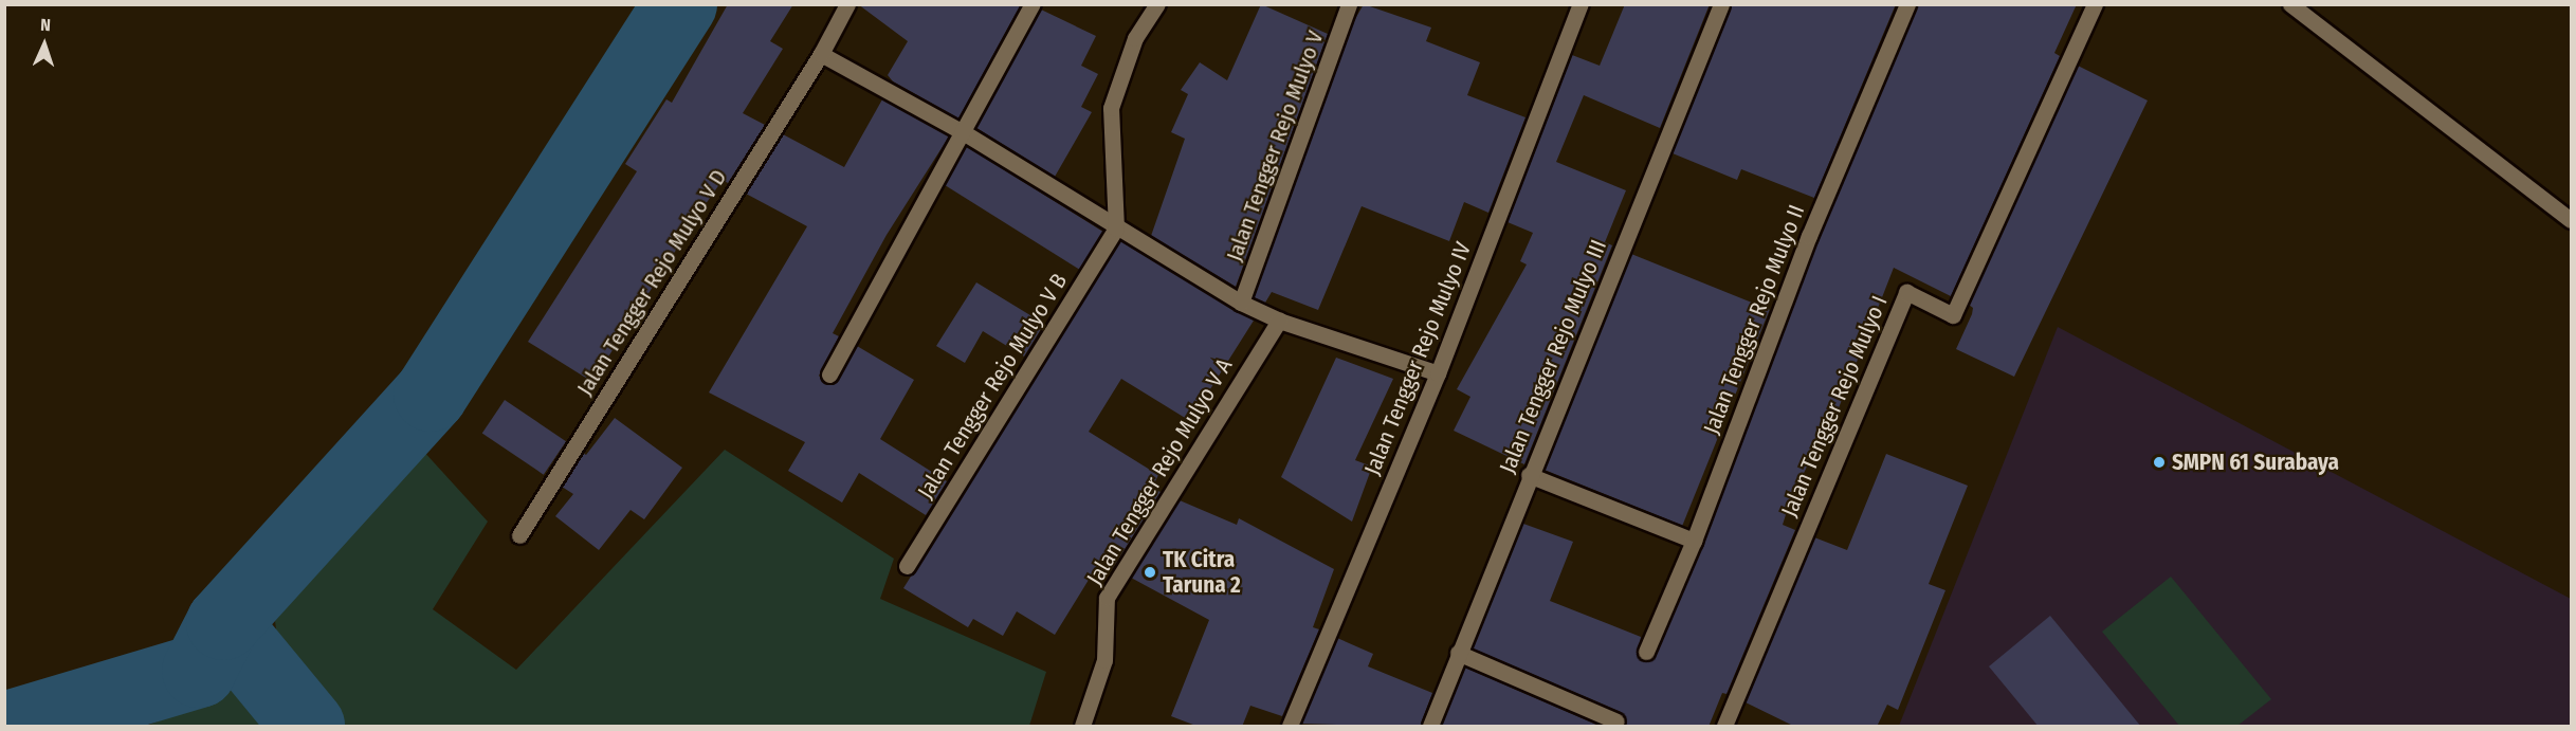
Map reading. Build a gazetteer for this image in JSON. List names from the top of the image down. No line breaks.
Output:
{"streets":{"street":["Jalan Tengger Rejo Mulyo V","Jalan Tengger Rejo Mulyo V D","Jalan Tengger Rejo Mulyo II","Jalan Tengger Rejo Mulyo III","Jalan Tengger Rejo Mulyo IV","Jalan Tengger Rejo Mulyo V B","Jalan Tengger Rejo Mulyo I","Jalan Tengger Rejo Mulyo V A"]},"places":["SMPN 61 Surabaya","TK Citra Taruna 2"],"north":"top"}
